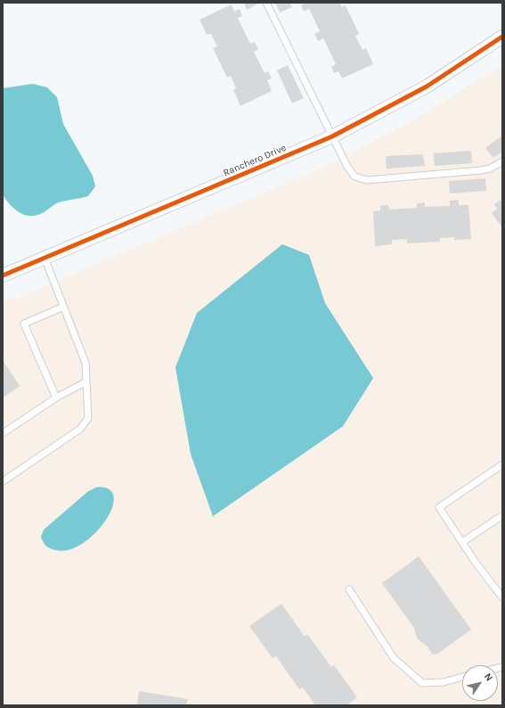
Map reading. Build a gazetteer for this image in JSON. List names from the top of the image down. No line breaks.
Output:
{"streets":{"street":["Ranchero Drive"]},"north":"top right"}
